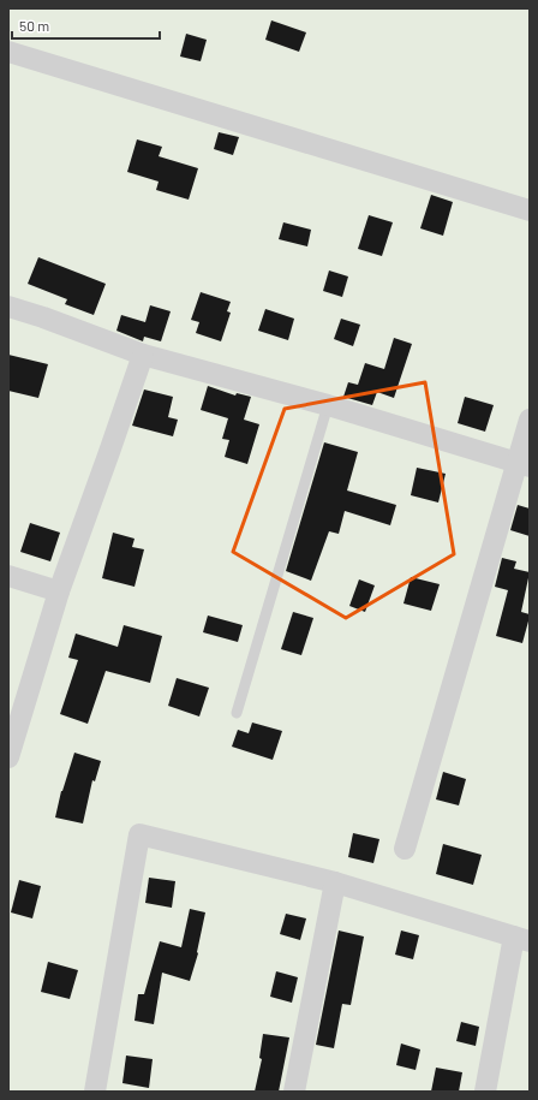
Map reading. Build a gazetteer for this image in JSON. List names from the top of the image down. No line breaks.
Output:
{"scale_bar":"50 m"}
